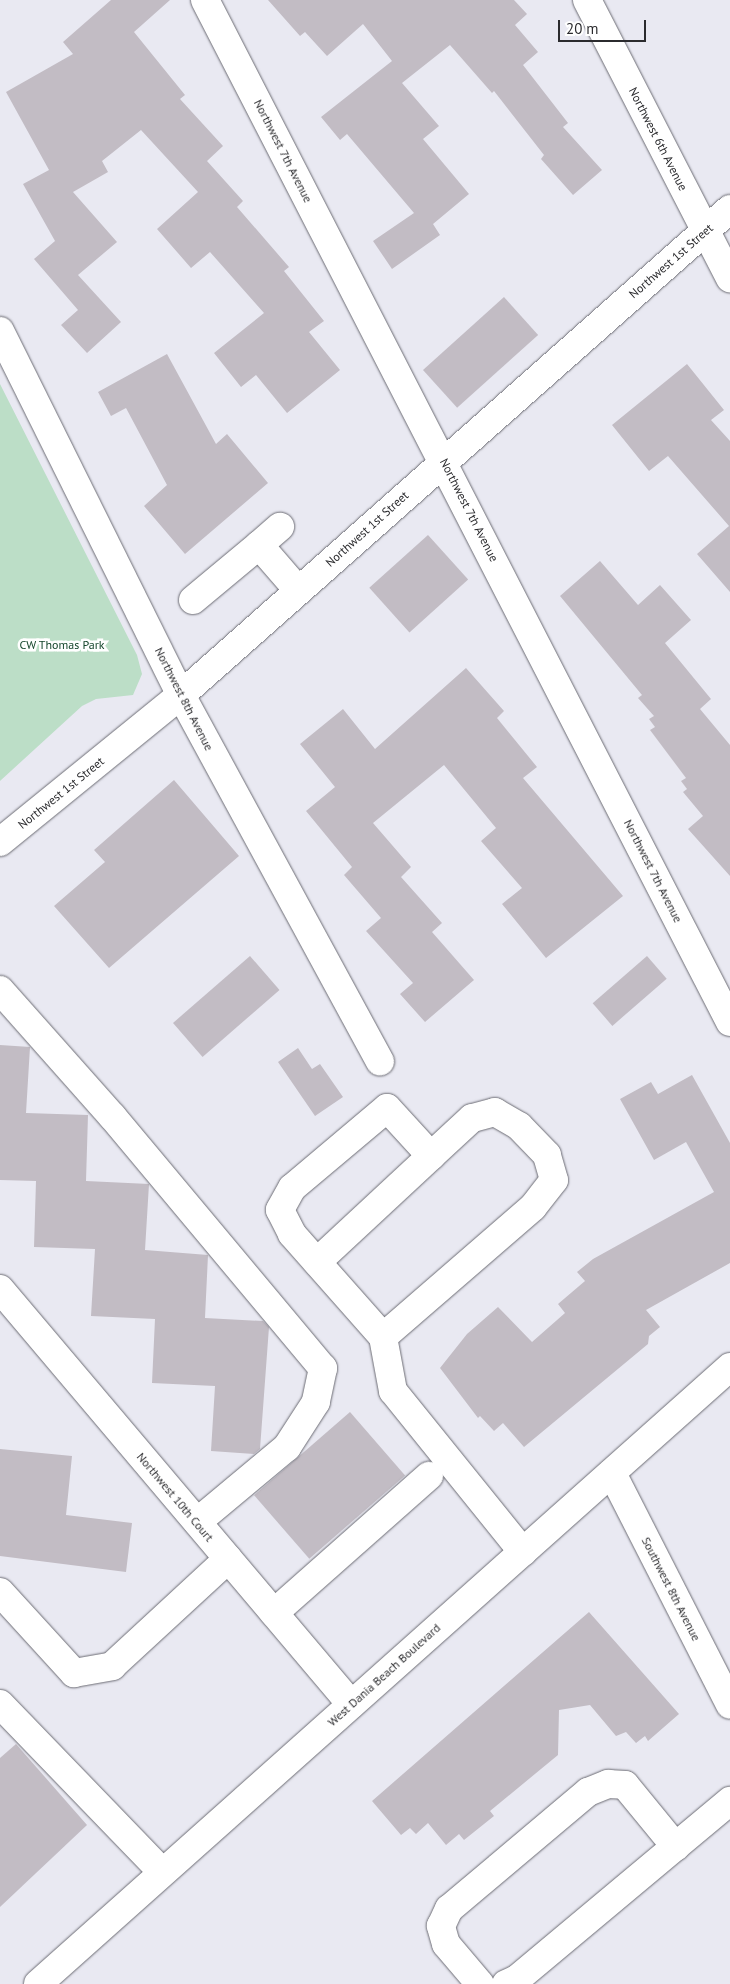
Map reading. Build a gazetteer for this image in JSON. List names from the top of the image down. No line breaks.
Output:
{"streets":{"street":["Northwest 6th Avenue","Northwest 7th Avenue","Northwest 1st Street","Northwest 8th Avenue","Northwest 10th Court","Southwest 8th Avenue","West Dania Beach Boulevard"]},"crossings":[["Northwest 6th Avenue","Northwest 1st Street"],["Northwest 7th Avenue","Northwest 1st Street"],["Northwest 1st Street","Northwest 8th Avenue"],["Northwest 10th Court","West Dania Beach Boulevard"],["Southwest 8th Avenue","West Dania Beach Boulevard"]],"parks":["CW Thomas Park"],"scale_bar":"20 m"}
